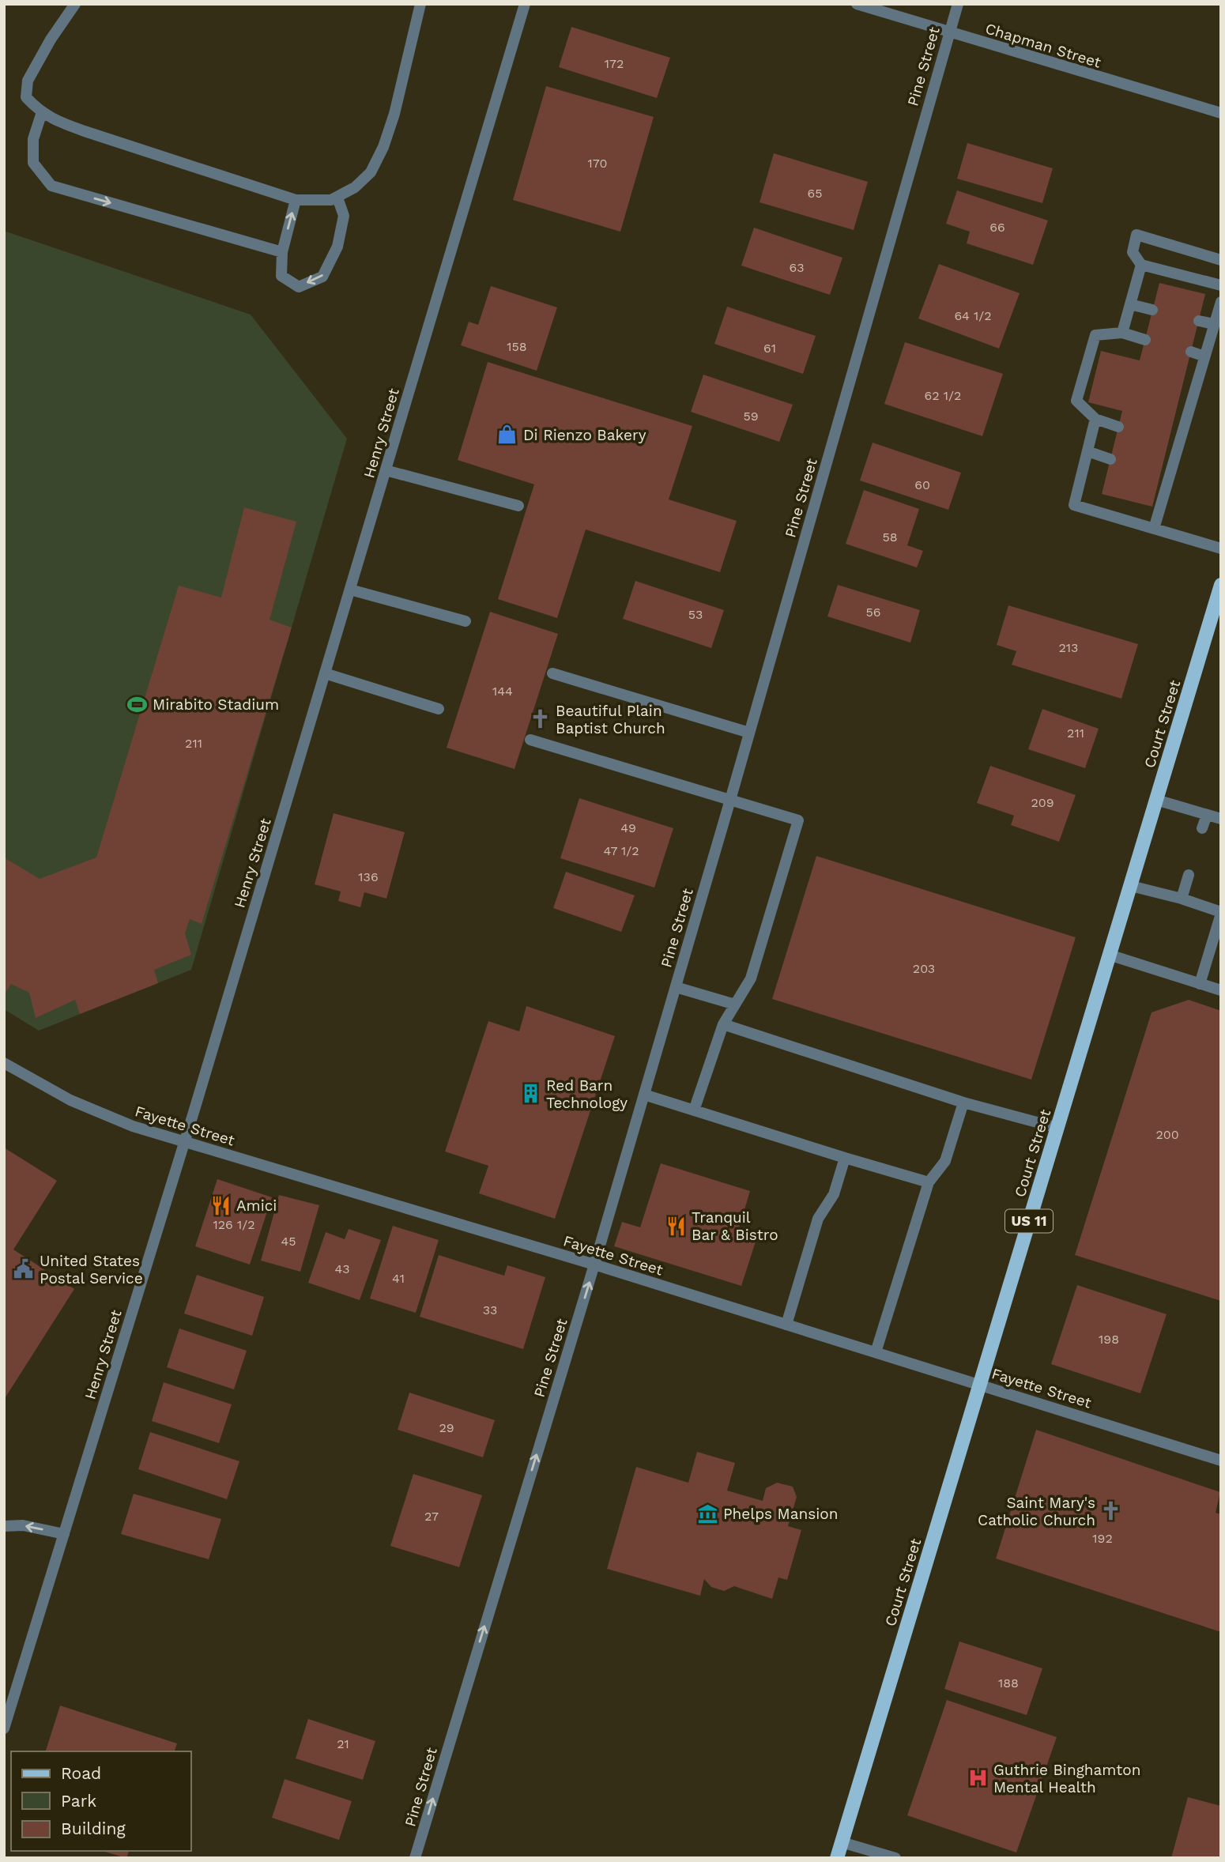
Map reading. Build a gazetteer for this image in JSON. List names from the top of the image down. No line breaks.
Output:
{"streets":{"main road":["Court Street","US 11"],"street":["Chapman Street","Pine Street","Henry Street","Fayette Street"]},"crossings":[["Chapman Street","Pine Street"],["Pine Street","Fayette Street"],["Henry Street","Fayette Street"],["Court Street","Fayette Street"]],"places":{"shop":["Di Rienzo Bakery"],"sports":["Mirabito Stadium"],"church":["Beautiful Plain Baptist Church","Saint Mary's Catholic Church"],"building":["Red Barn Technology"],"restaurant":["Amici","Tranquil Bar & Bistro"],"public building":["United States Postal Service"],"museum":["Phelps Mansion"],"hospital":["Guthrie Binghamton Mental Health"]},"house_numbers":["172","170","65","66","63","64 1/2","158","61","62 1/2","59","60","58","56","53","213","144","211","211","209","49","47 1/2","136","203","200","126 1/2","45","43","41","33","198","29","27","192","188","21"],"legend":["Road","Park","Building"]}
